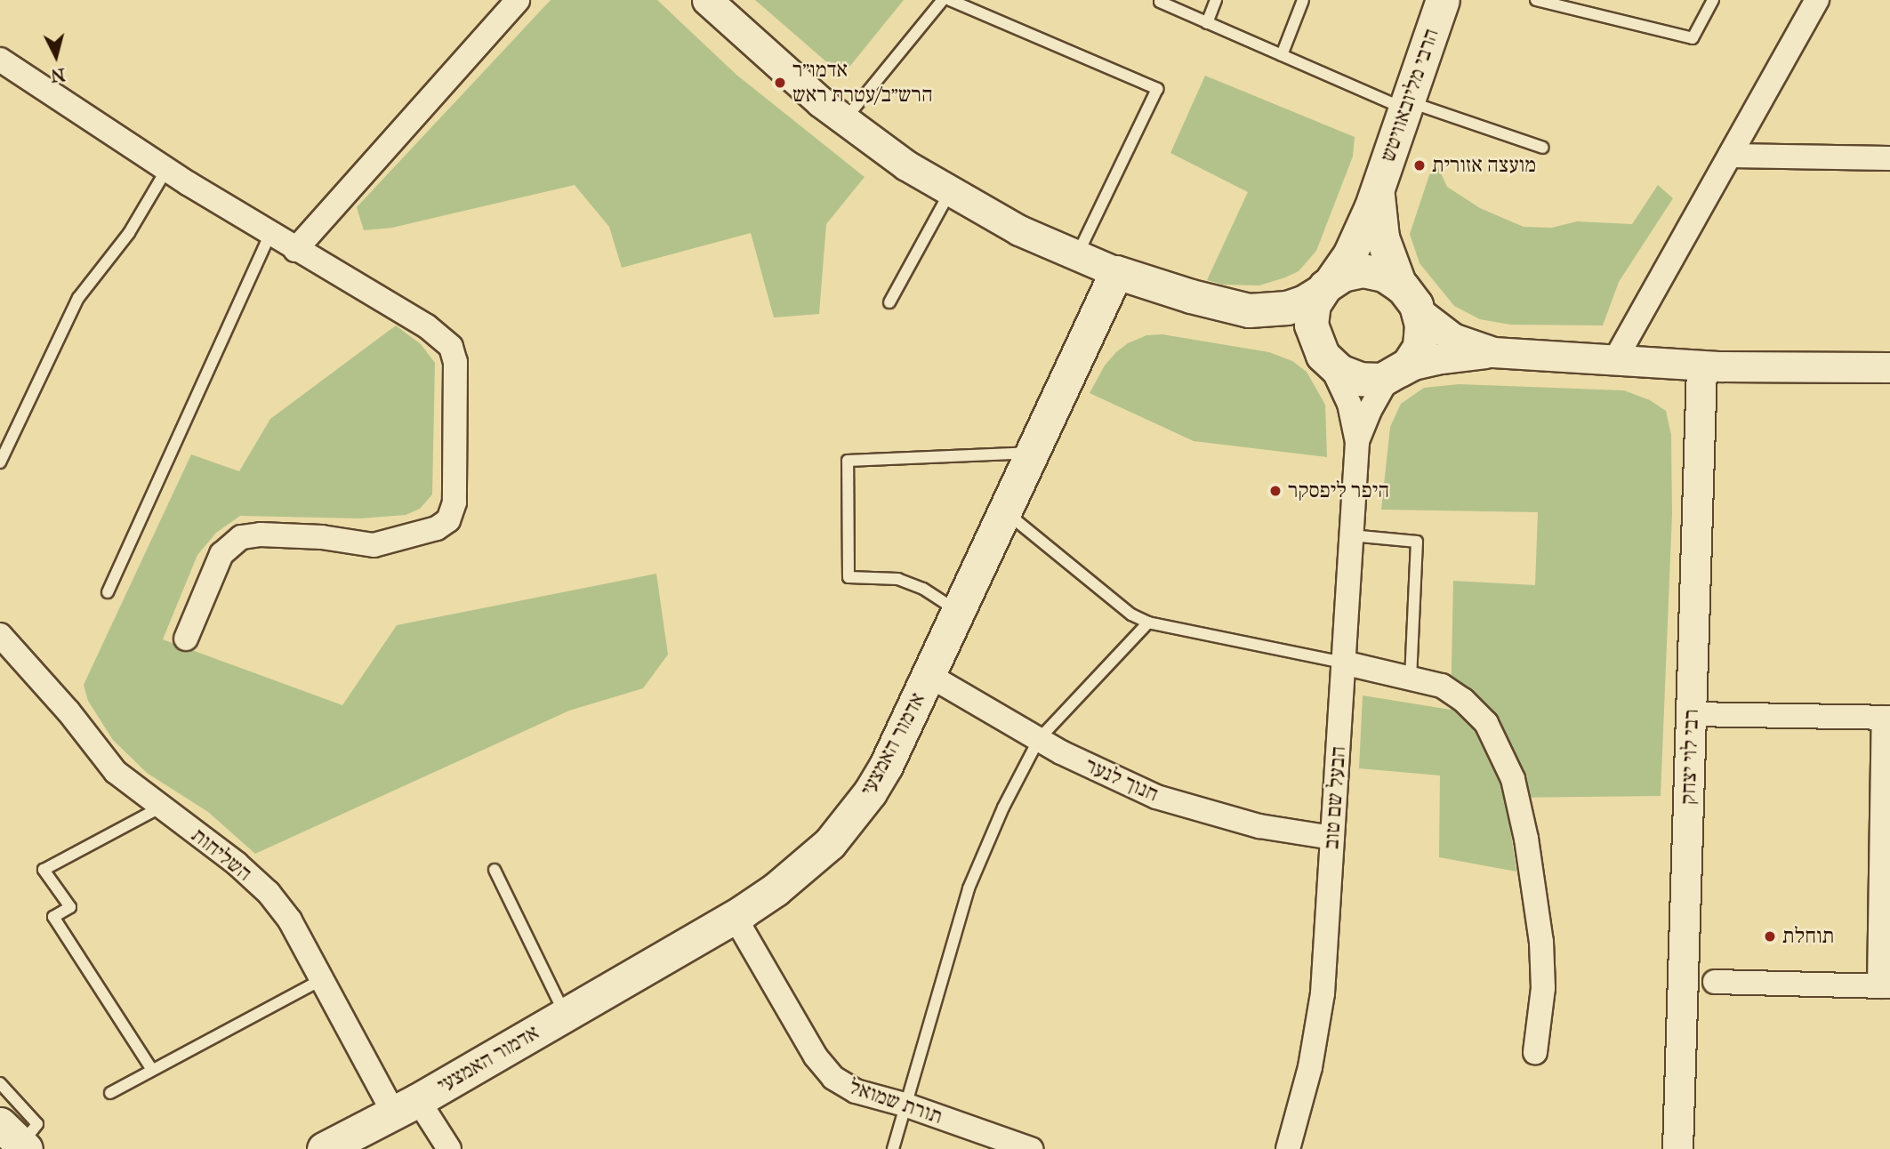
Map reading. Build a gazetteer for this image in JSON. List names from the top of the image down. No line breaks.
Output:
{"streets":{"main road":["הרבי מליובאוויטש","אדמור האמצעי"],"street":["רבי לוי יצחק","חנוך לנער","הבעל שם טוב","השליחות","תורת שמואל"]},"crossings":[["הרבי מליובאוויטש","הבעל שם טוב"],["אדמור האמצעי","חנוך לנער"],["אדמור האמצעי","השליחות"],["אדמור האמצעי","תורת שמואל"],["חנוך לנער","הבעל שם טוב"]],"places":["אדמו״ר הרש״ב/עטרת ראש","מועצה אזורית","היפר ליפסקר","תוחלת"],"north":"bottom"}
